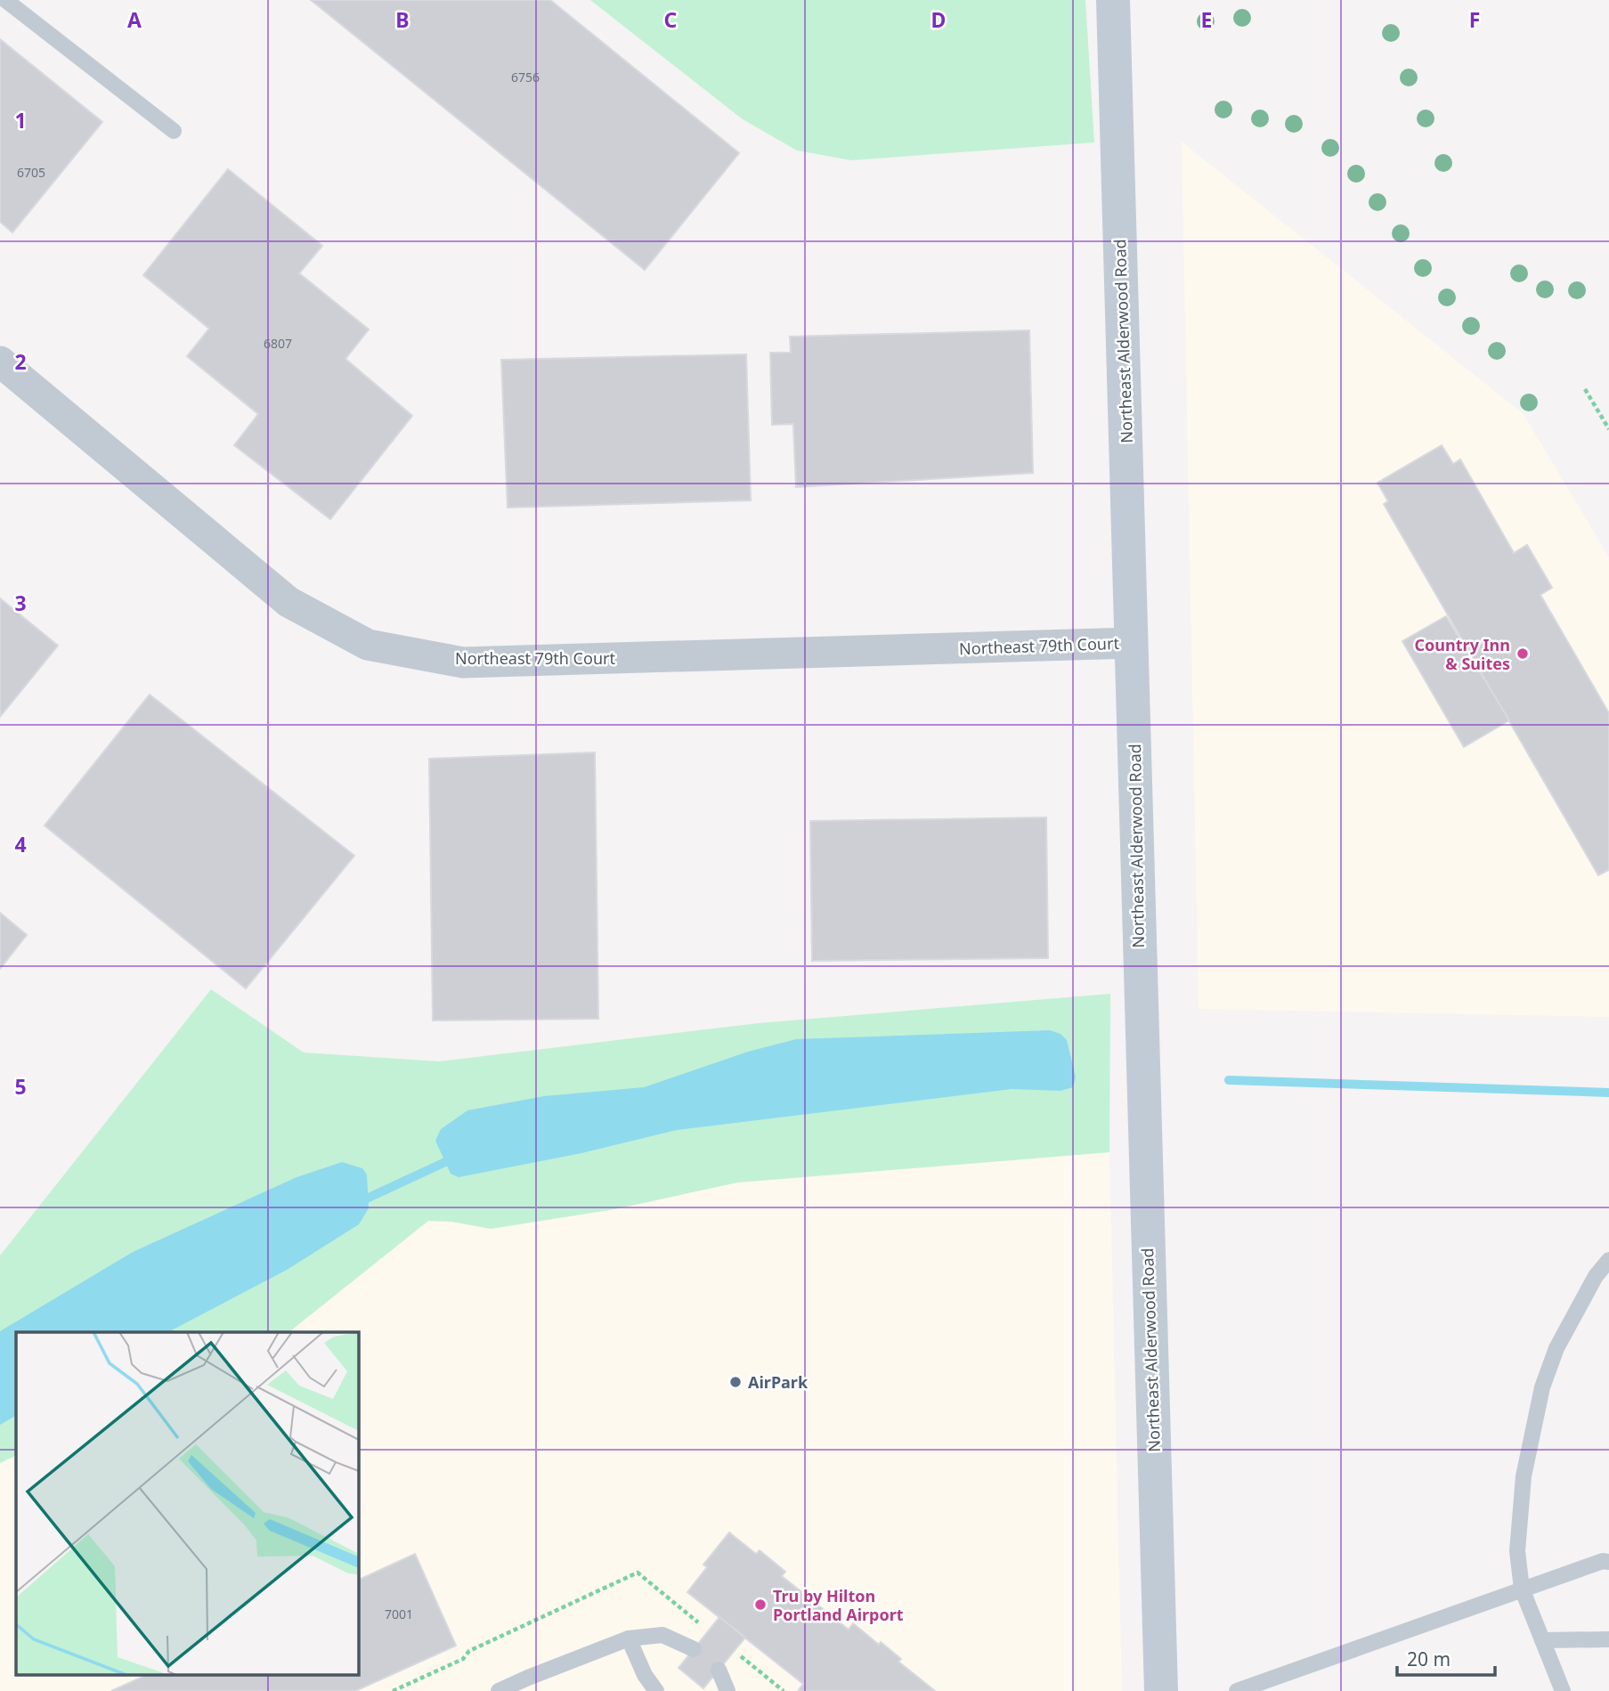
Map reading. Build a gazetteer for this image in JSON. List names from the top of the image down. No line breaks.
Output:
{"streets":{"main road":["Northeast Alderwood Road"],"street":["Northeast 79th Court"]},"crossings":[["Northeast Alderwood Road","Northeast 79th Court"]],"places":["Country Inn & Suites","AirPark","Tru by Hilton Portland Airport"],"house_numbers":["6756","6705","6807","7001"],"scale_bar":"20 m","grid":{"columns":["A","B","C","D","E","F"],"rows":["1","2","3","4","5"]}}
